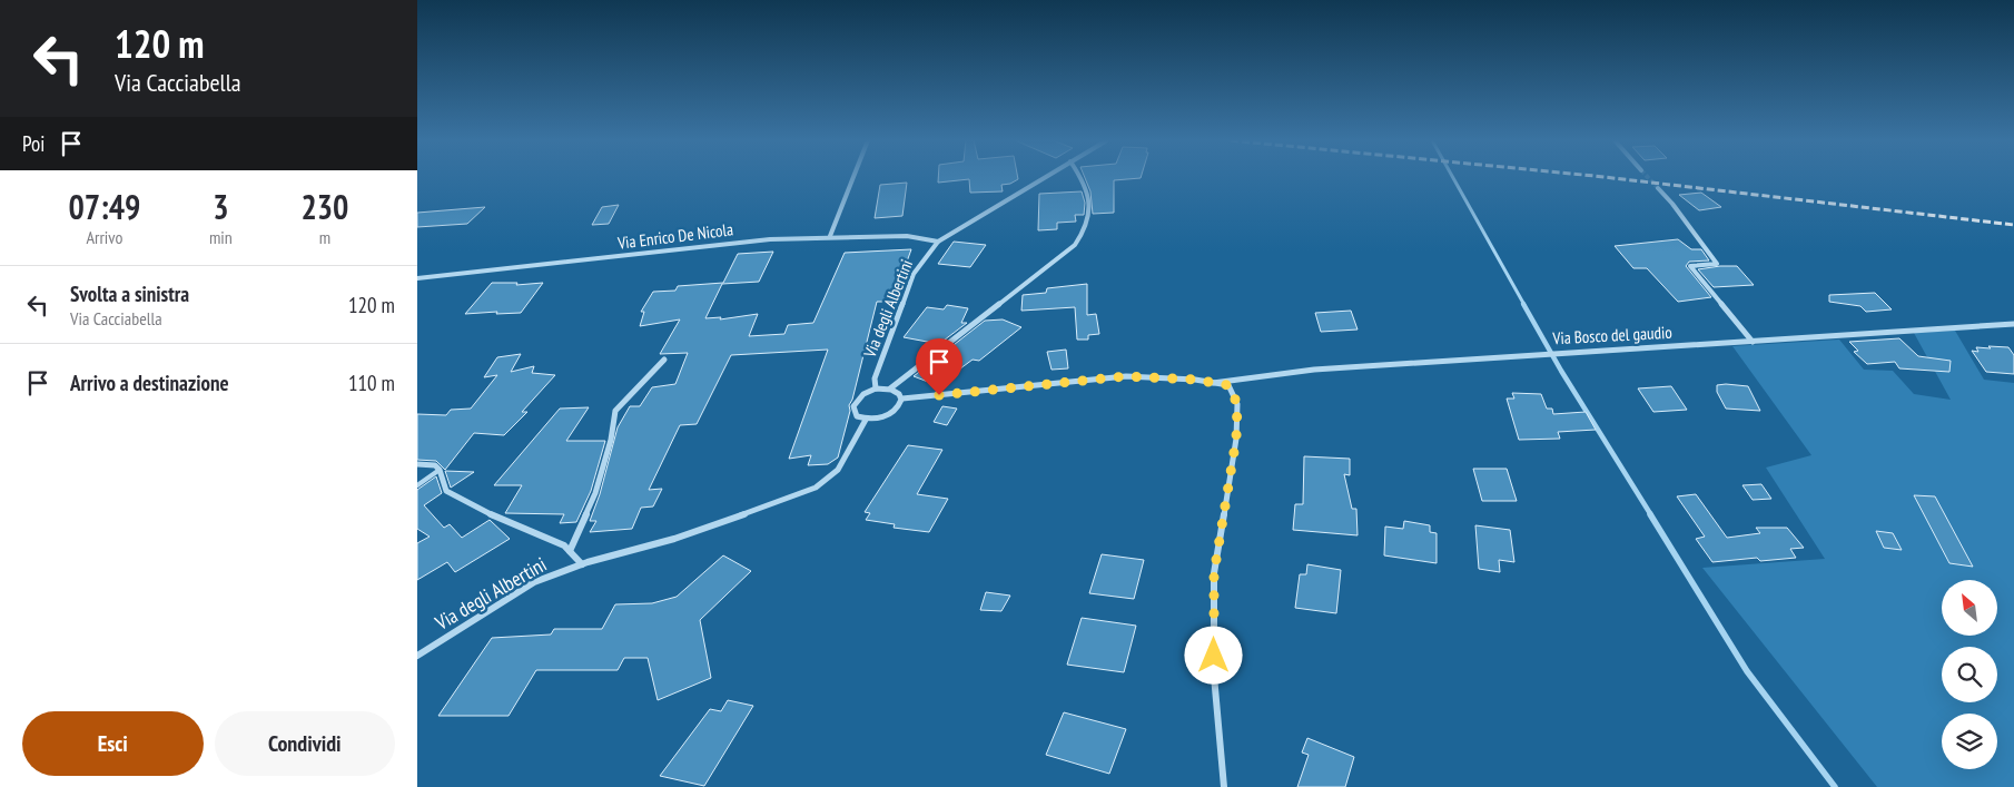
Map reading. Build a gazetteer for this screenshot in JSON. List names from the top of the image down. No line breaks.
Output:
{"streets":{"street":["Via Enrico De Nicola","Via degli Albertini","Via Bosco del gaudio"]},"crossings":[["Via Enrico De Nicola","Via degli Albertini"]],"north":"top left","page":{"turn":["120 m","Via Cacciabella"],"then":"Poi","eta":["07:49","Arrivo","3","min","230","m"],"list":[{"name":"Svolta a sinistra","note":"Via Cacciabella","value":"120 m"},{"name":"Arrivo a destinazione","value":"110 m"}],"buttons":["Esci","Condividi"]}}
